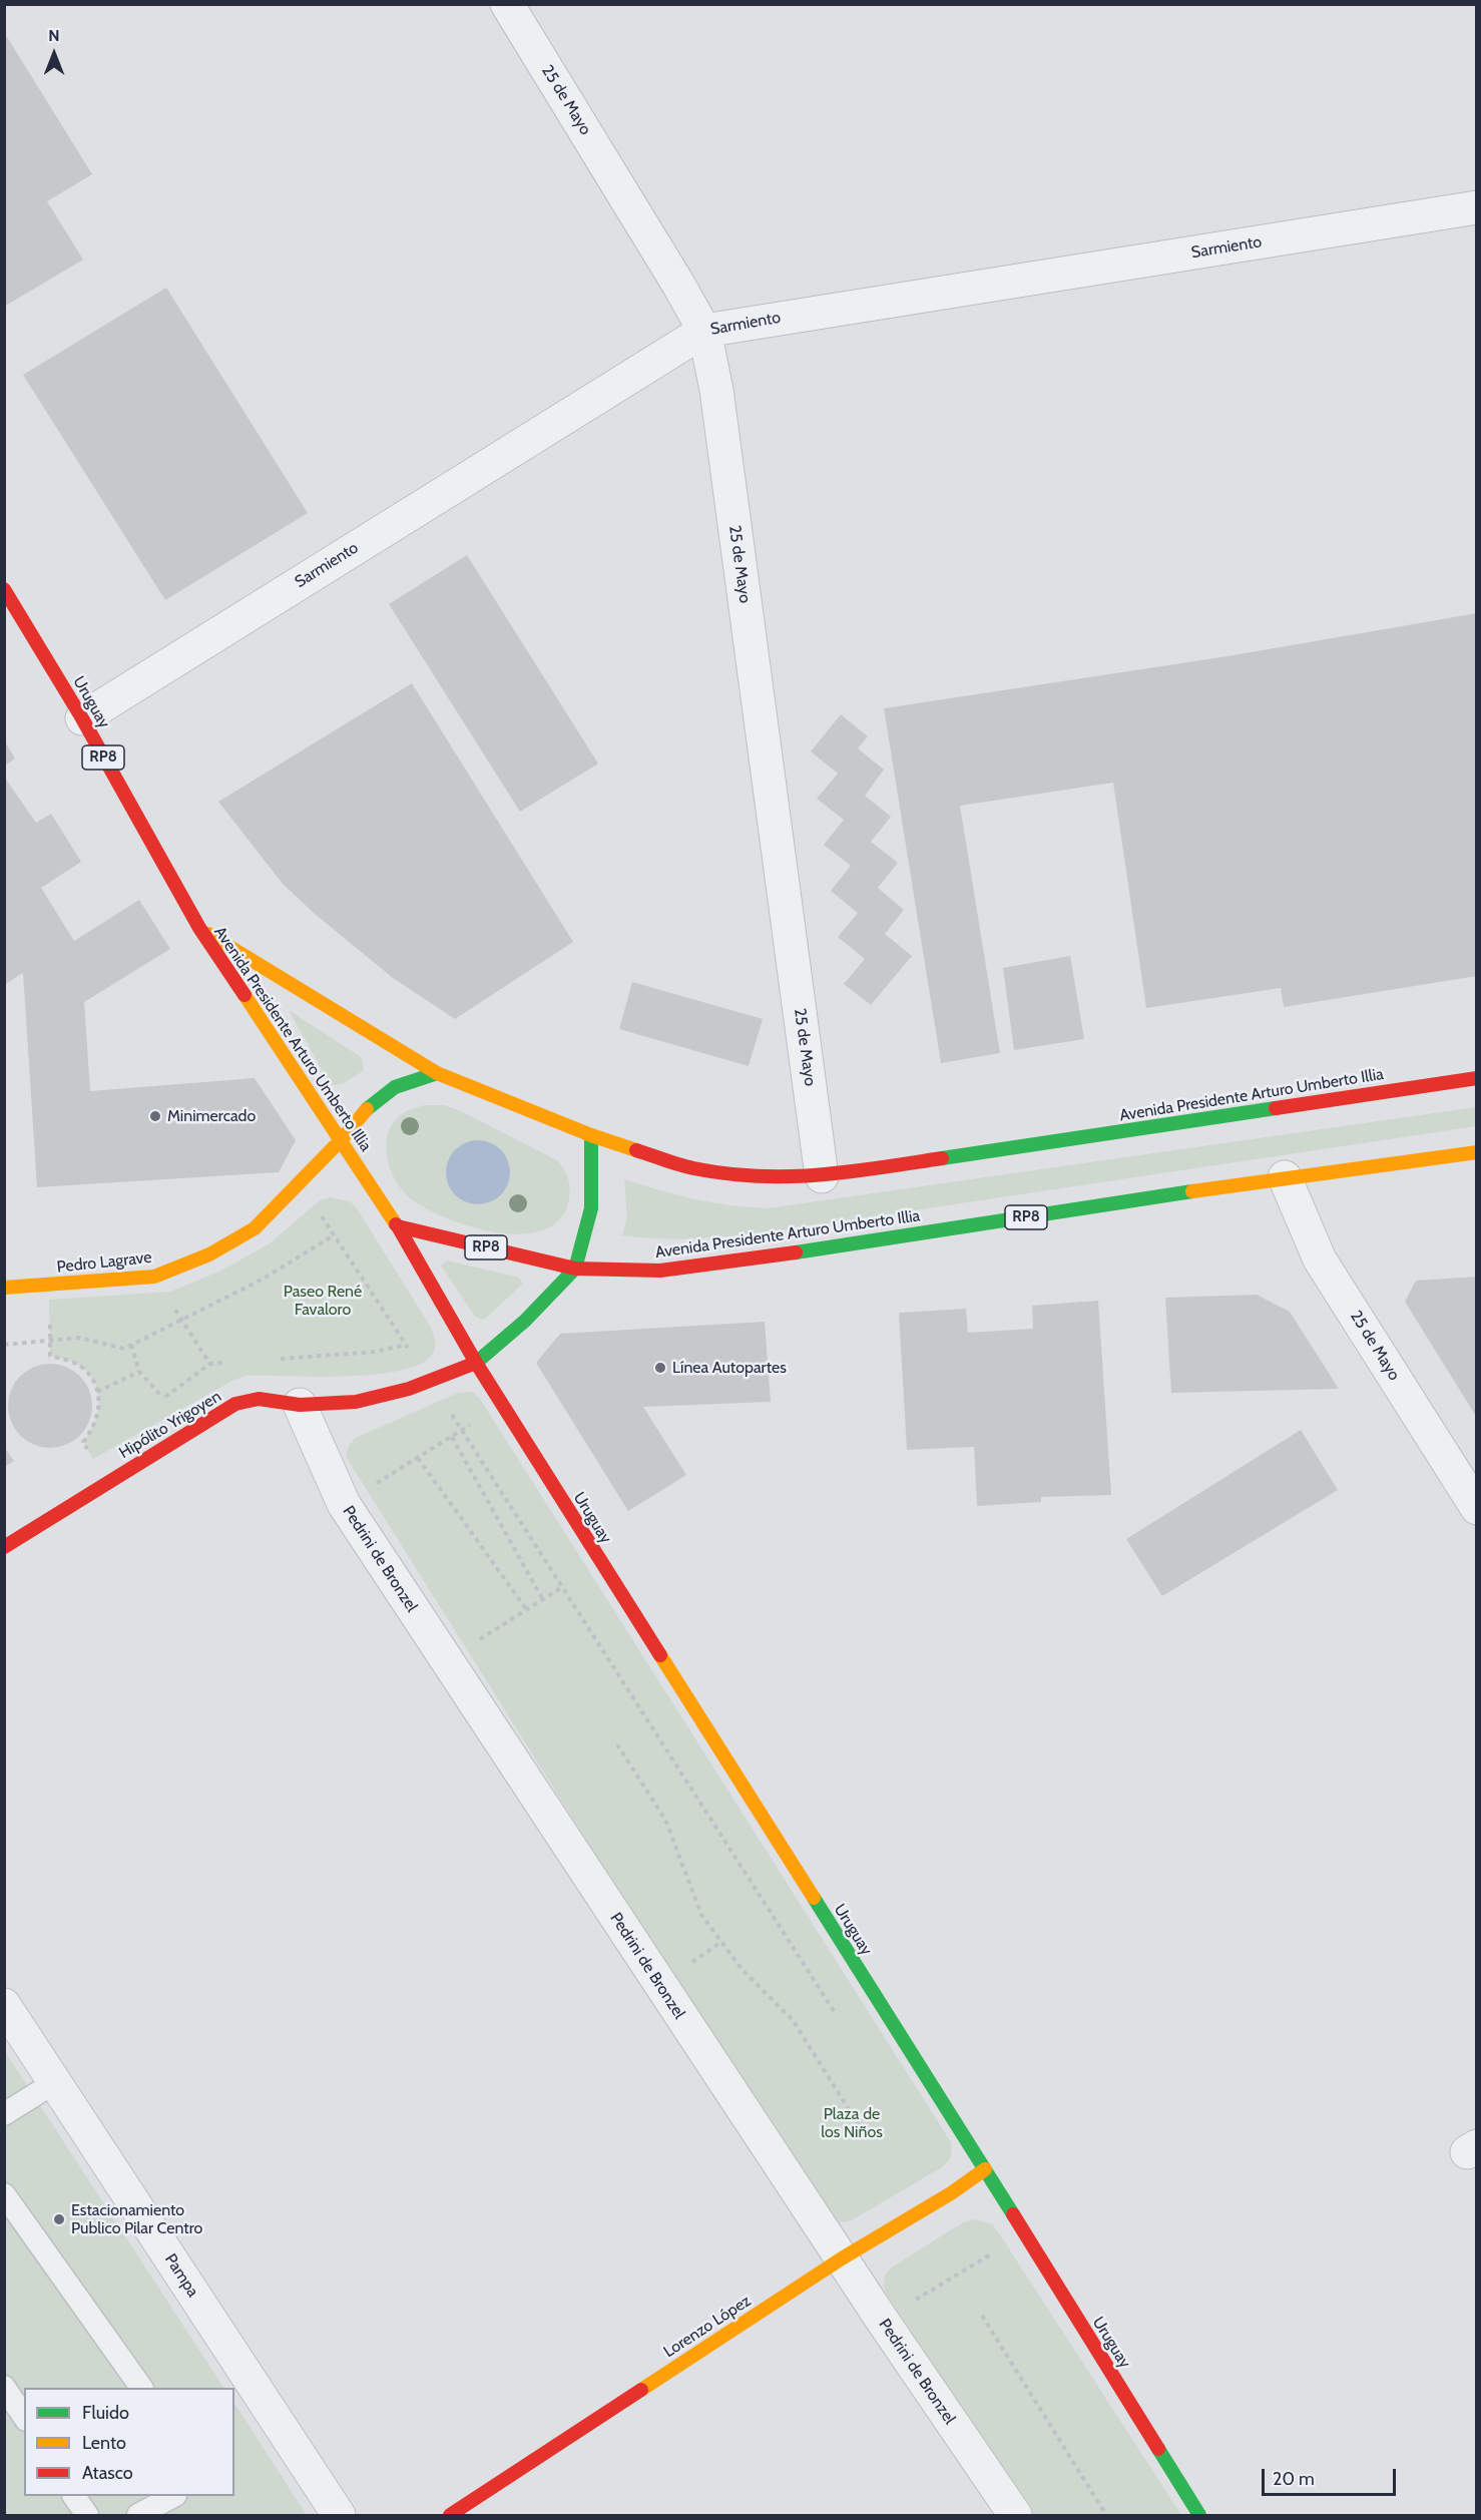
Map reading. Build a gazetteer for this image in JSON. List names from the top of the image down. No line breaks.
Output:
{"streets":{"street":["25 de Mayo","Sarmiento","Uruguay","RP8","Avenida Presidente Arturo Umberto Illia","Pedro Lagrave","Hipólito Yrigoyen","Pedrini de Bronzel","Pampa","Lorenzo López"]},"crossings":[["25 de Mayo","Sarmiento"],["25 de Mayo","Avenida Presidente Arturo Umberto Illia"],["Sarmiento","Uruguay"],["Uruguay","Avenida Presidente Arturo Umberto Illia"],["Uruguay","Hipólito Yrigoyen"],["Uruguay","Lorenzo López"],["Avenida Presidente Arturo Umberto Illia","Pedro Lagrave"],["Avenida Presidente Arturo Umberto Illia","Hipólito Yrigoyen"],["Hipólito Yrigoyen","Pedrini de Bronzel"],["Pedrini de Bronzel","Lorenzo López"]],"parks":["Paseo René Favaloro","Plaza de los Niños"],"places":["Minimercado","Línea Autopartes","Estacionamiento Publico Pilar Centro"],"legend":["Fluido","Lento","Atasco"],"scale_bar":"20 m","north":"top"}
